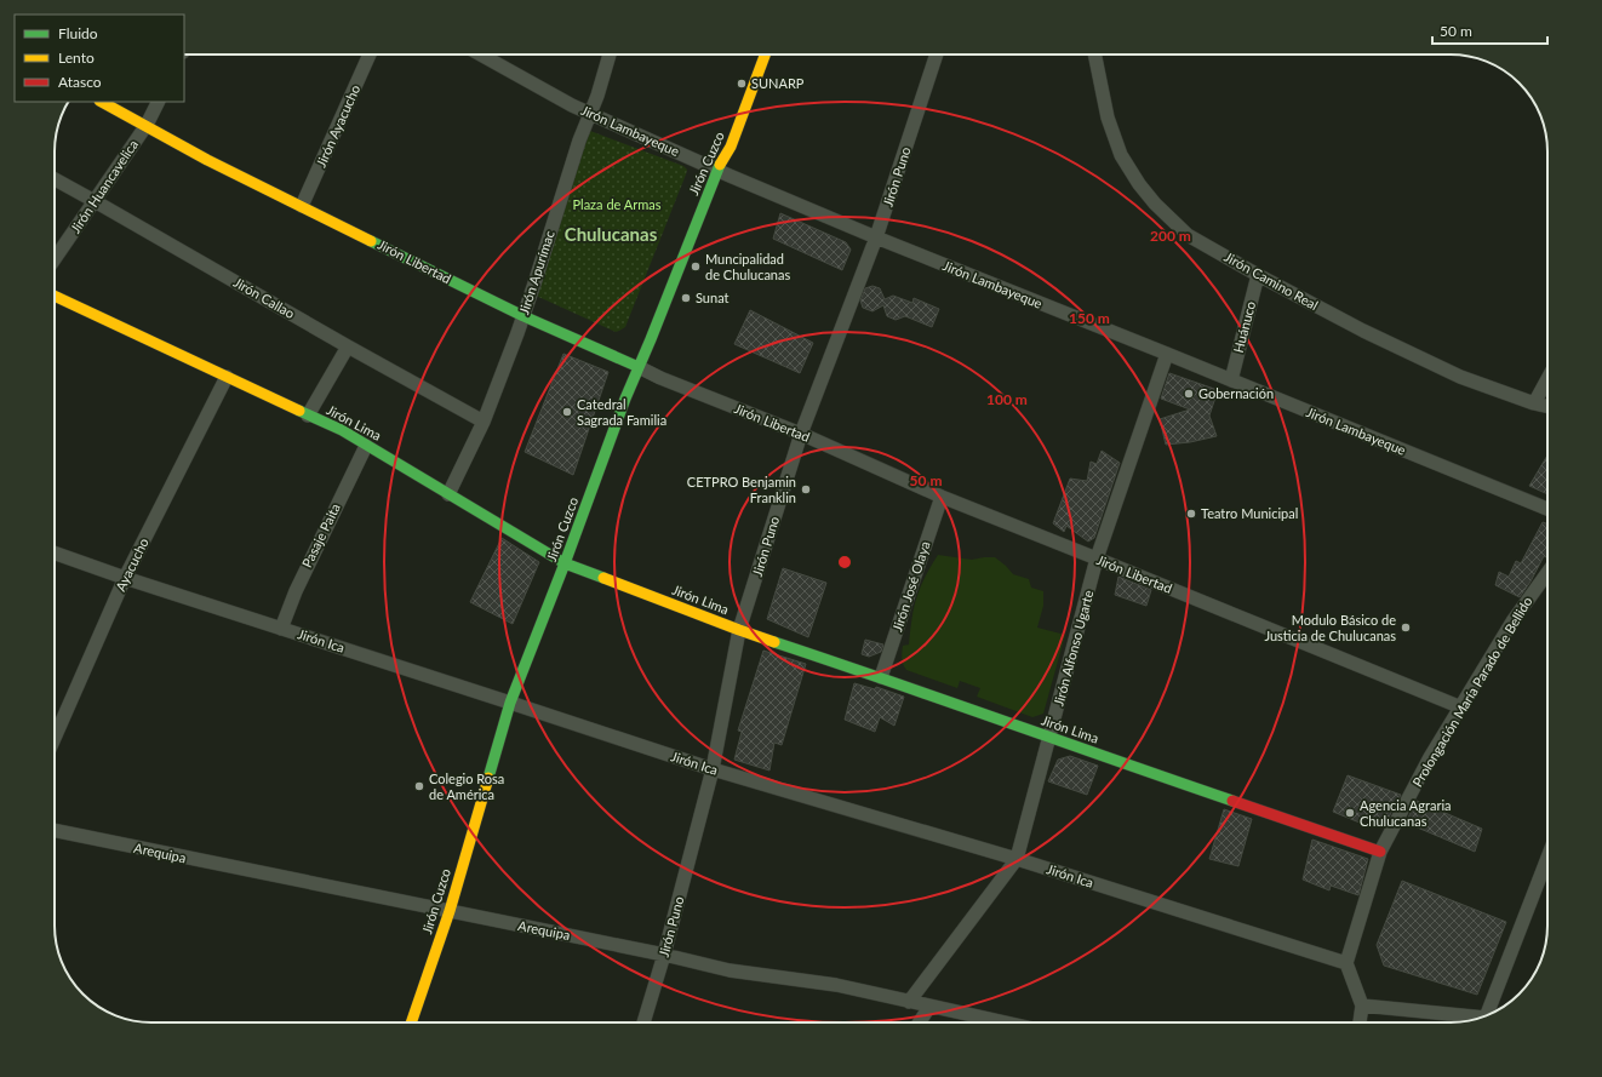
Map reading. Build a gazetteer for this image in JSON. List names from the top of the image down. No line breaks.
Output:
{"streets":{"street":["Jirón Ayacucho","Jirón Lambayeque","Jirón Cuzco","Jirón Puno","Jirón Huancavelica","Jirón Libertad","Jirón Apurímac","Jirón Camino Real","Jirón Callao","Huánuco","Jirón Lima","Pasaje Paita","Ayacucho","Jirón José Olaya","Jirón Ica","Jirón Alfonso Ugarte","Prolongación María Parado de Bellido","Arequipa"]},"crossings":[["Jirón Ayacucho","Jirón Libertad"],["Jirón Lambayeque","Jirón Cuzco"],["Jirón Lambayeque","Jirón Puno"],["Jirón Lambayeque","Jirón Apurímac"],["Jirón Lambayeque","Huánuco"],["Jirón Lambayeque","Jirón Alfonso Ugarte"],["Jirón Cuzco","Jirón Libertad"],["Jirón Cuzco","Jirón Lima"],["Jirón Cuzco","Jirón Ica"],["Jirón Cuzco","Arequipa"],["Jirón Puno","Jirón Libertad"],["Jirón Puno","Jirón Lima"],["Jirón Puno","Jirón Ica"],["Jirón Puno","Arequipa"],["Jirón Huancavelica","Jirón Libertad"],["Jirón Huancavelica","Jirón Callao"],["Jirón Libertad","Jirón Apurímac"],["Jirón Libertad","Jirón José Olaya"],["Jirón Libertad","Jirón Alfonso Ugarte"],["Jirón Libertad","Prolongación María Parado de Bellido"],["Jirón Apurímac","Jirón Callao"],["Jirón Apurímac","Jirón Lima"],["Jirón Camino Real","Huánuco"],["Jirón Lima","Pasaje Paita"],["Jirón Lima","Ayacucho"],["Jirón Lima","Jirón José Olaya"],["Jirón Lima","Jirón Alfonso Ugarte"],["Jirón Lima","Prolongación María Parado de Bellido"],["Pasaje Paita","Jirón Ica"],["Ayacucho","Jirón Ica"],["Jirón Ica","Jirón Alfonso Ugarte"],["Jirón Ica","Prolongación María Parado de Bellido"],["Jirón Alfonso Ugarte","Arequipa"]],"districts":["Chulucanas"],"parks":["Plaza de Armas"],"places":["SUNARP","Muncipalidad de Chulucanas","Sunat","Gobernación","Catedral Sagrada Familia","CETPRO Benjamin Franklin","Teatro Municipal","Modulo Básico de Justicia de Chulucanas","Colegio Rosa de América","Agencia Agraria Chulucanas"],"legend":["Fluido","Lento","Atasco"],"scale_bar":"50 m","rings":["200 m","150 m","100 m","50 m"]}
